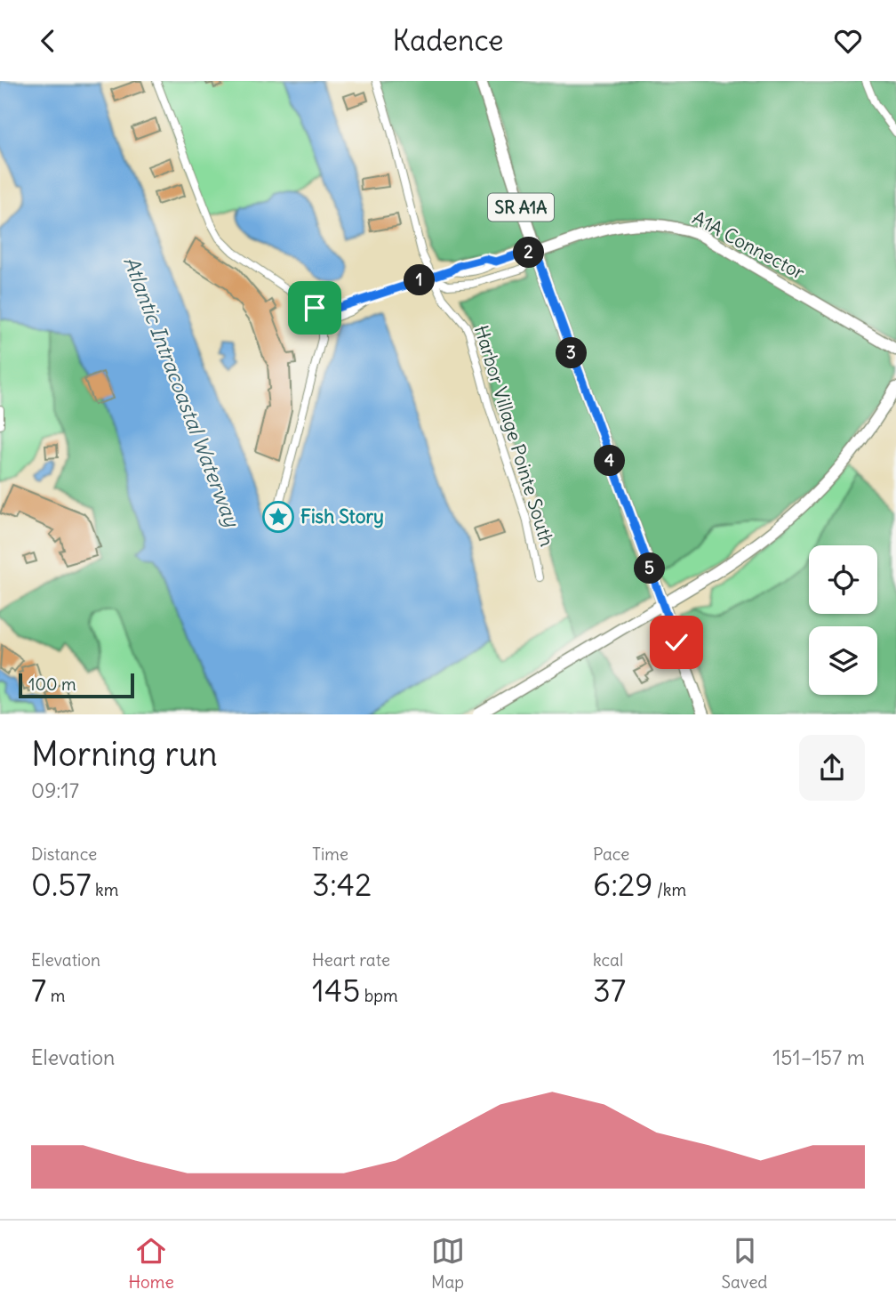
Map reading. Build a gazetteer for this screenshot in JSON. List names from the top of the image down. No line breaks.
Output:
{"streets":{"main road":["SR A1A","A1A Connector"],"street":["Harbor Village Pointe South"]},"crossings":[["SR A1A","A1A Connector"]],"water":["Atlantic Intracoastal Waterway"],"places":{"place":["Fish Story"]},"scale_bar":"100 m","page":{"header":"Kadence","pins":["2","1","3","4","5"],"scale":"100 m","heading":["Morning run","09:17"],"stats":[["Distance","0.57 km"],["Time","3:42"],["Pace","6:29 /km"],["Elevation","7 m"],["Heart rate","145 bpm"],["kcal","37"]],"chart":["Elevation","151–157 m"],"tabs":["Home","Map","Saved"]}}
